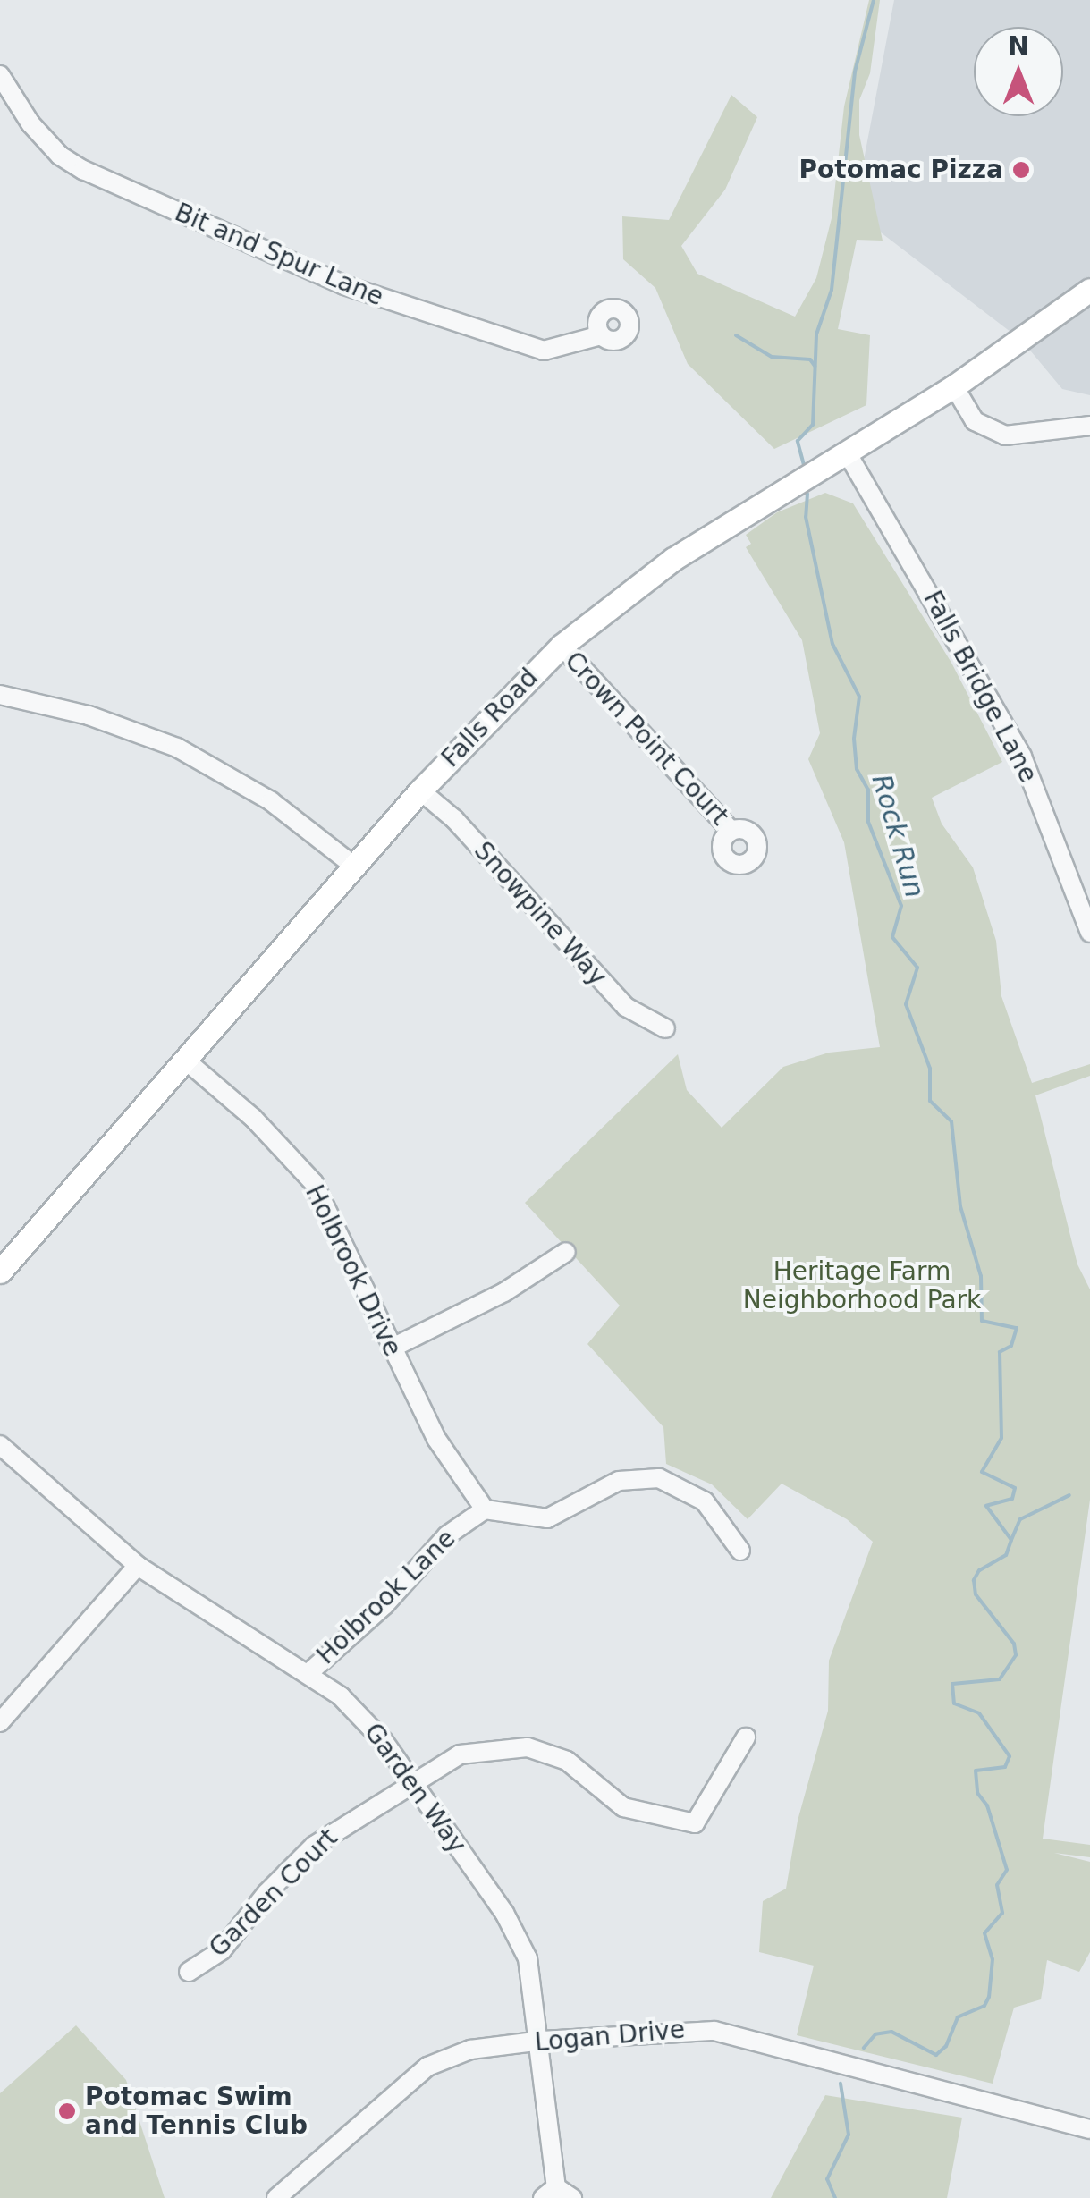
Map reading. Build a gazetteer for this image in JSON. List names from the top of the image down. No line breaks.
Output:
{"streets":{"main road":["Falls Road"],"street":["Bit and Spur Lane","Falls Bridge Lane","Crown Point Court","Snowpine Way","Holbrook Drive","Holbrook Lane","Garden Way","Garden Court","Logan Drive"]},"crossings":[["Falls Bridge Lane","Falls Road"],["Falls Road","Crown Point Court"],["Falls Road","Snowpine Way"],["Falls Road","Holbrook Drive"],["Holbrook Drive","Holbrook Lane"],["Holbrook Lane","Garden Way"],["Garden Way","Garden Court"],["Garden Way","Logan Drive"]],"water":["Rock Run"],"parks":["Heritage Farm Neighborhood Park"],"places":["Potomac Pizza","Potomac Swim and Tennis Club"],"north":"top"}
